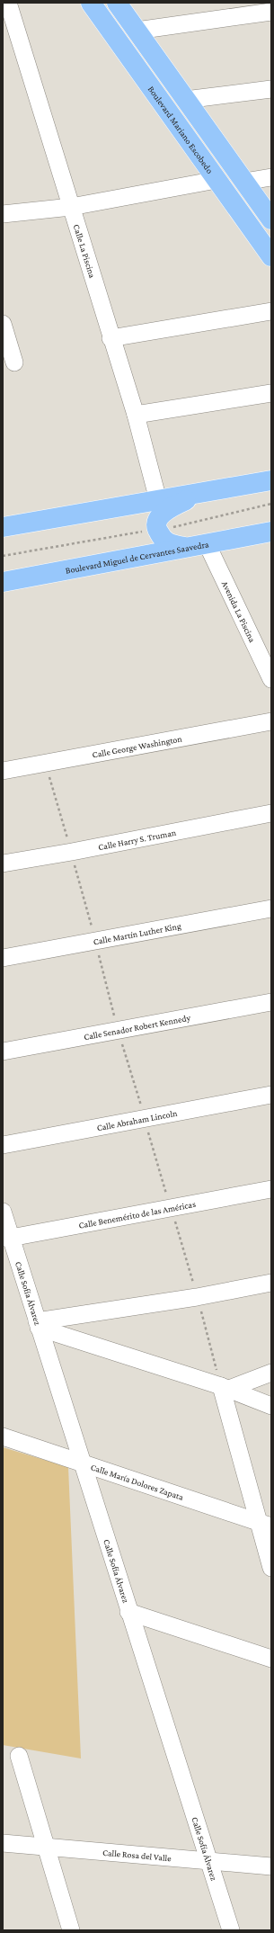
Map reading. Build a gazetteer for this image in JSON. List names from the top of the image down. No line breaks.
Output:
{"streets":{"main road":["Boulevard Mariano Escobedo","Boulevard Miguel de Cervantes Saavedra"],"street":["Calle La Piscina","Avenida La Piscina","Calle George Washington","Calle Harry S. Truman","Calle Martín Luther King","Calle Senador Robert Kennedy","Calle Abraham Lincoln","Calle Benemérito de las Américas","Calle Sofía Álvarez","Calle María Dolores Zapata","Calle Rosa del Valle"]},"crossings":[["Boulevard Miguel de Cervantes Saavedra","Avenida La Piscina"],["Calle Benemérito de las Américas","Calle Sofía Álvarez"],["Calle Sofía Álvarez","Calle María Dolores Zapata"],["Calle Sofía Álvarez","Calle Rosa del Valle"]]}
